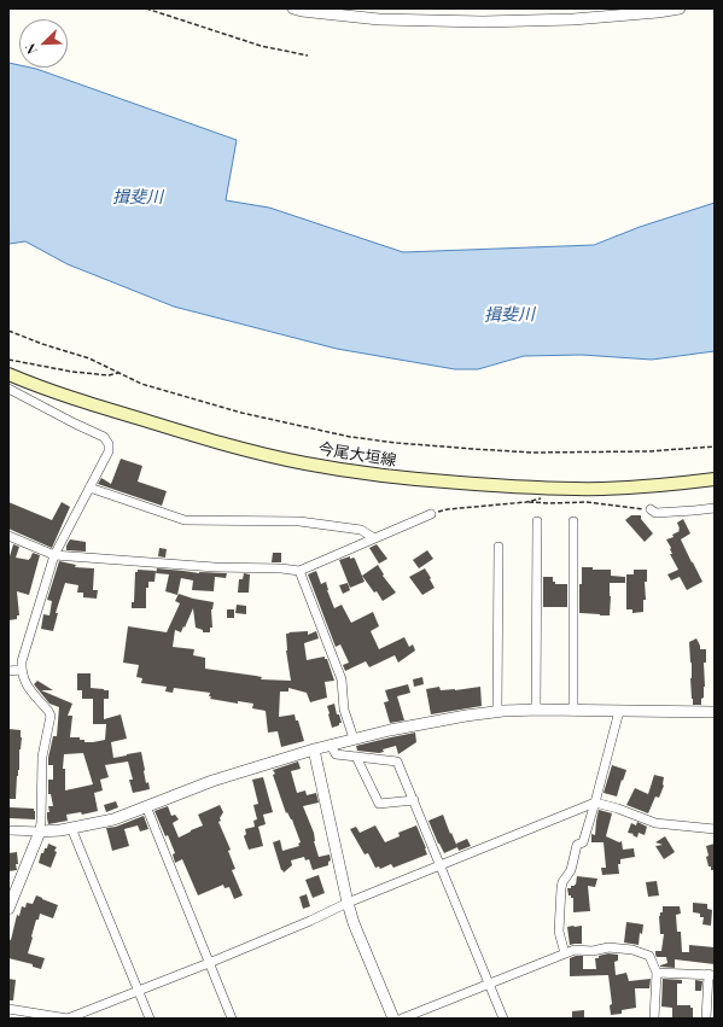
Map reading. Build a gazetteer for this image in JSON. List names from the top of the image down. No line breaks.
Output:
{"streets":{"main road":["今尾大垣線"]},"water":["揖斐川"],"north":"bottom left"}
